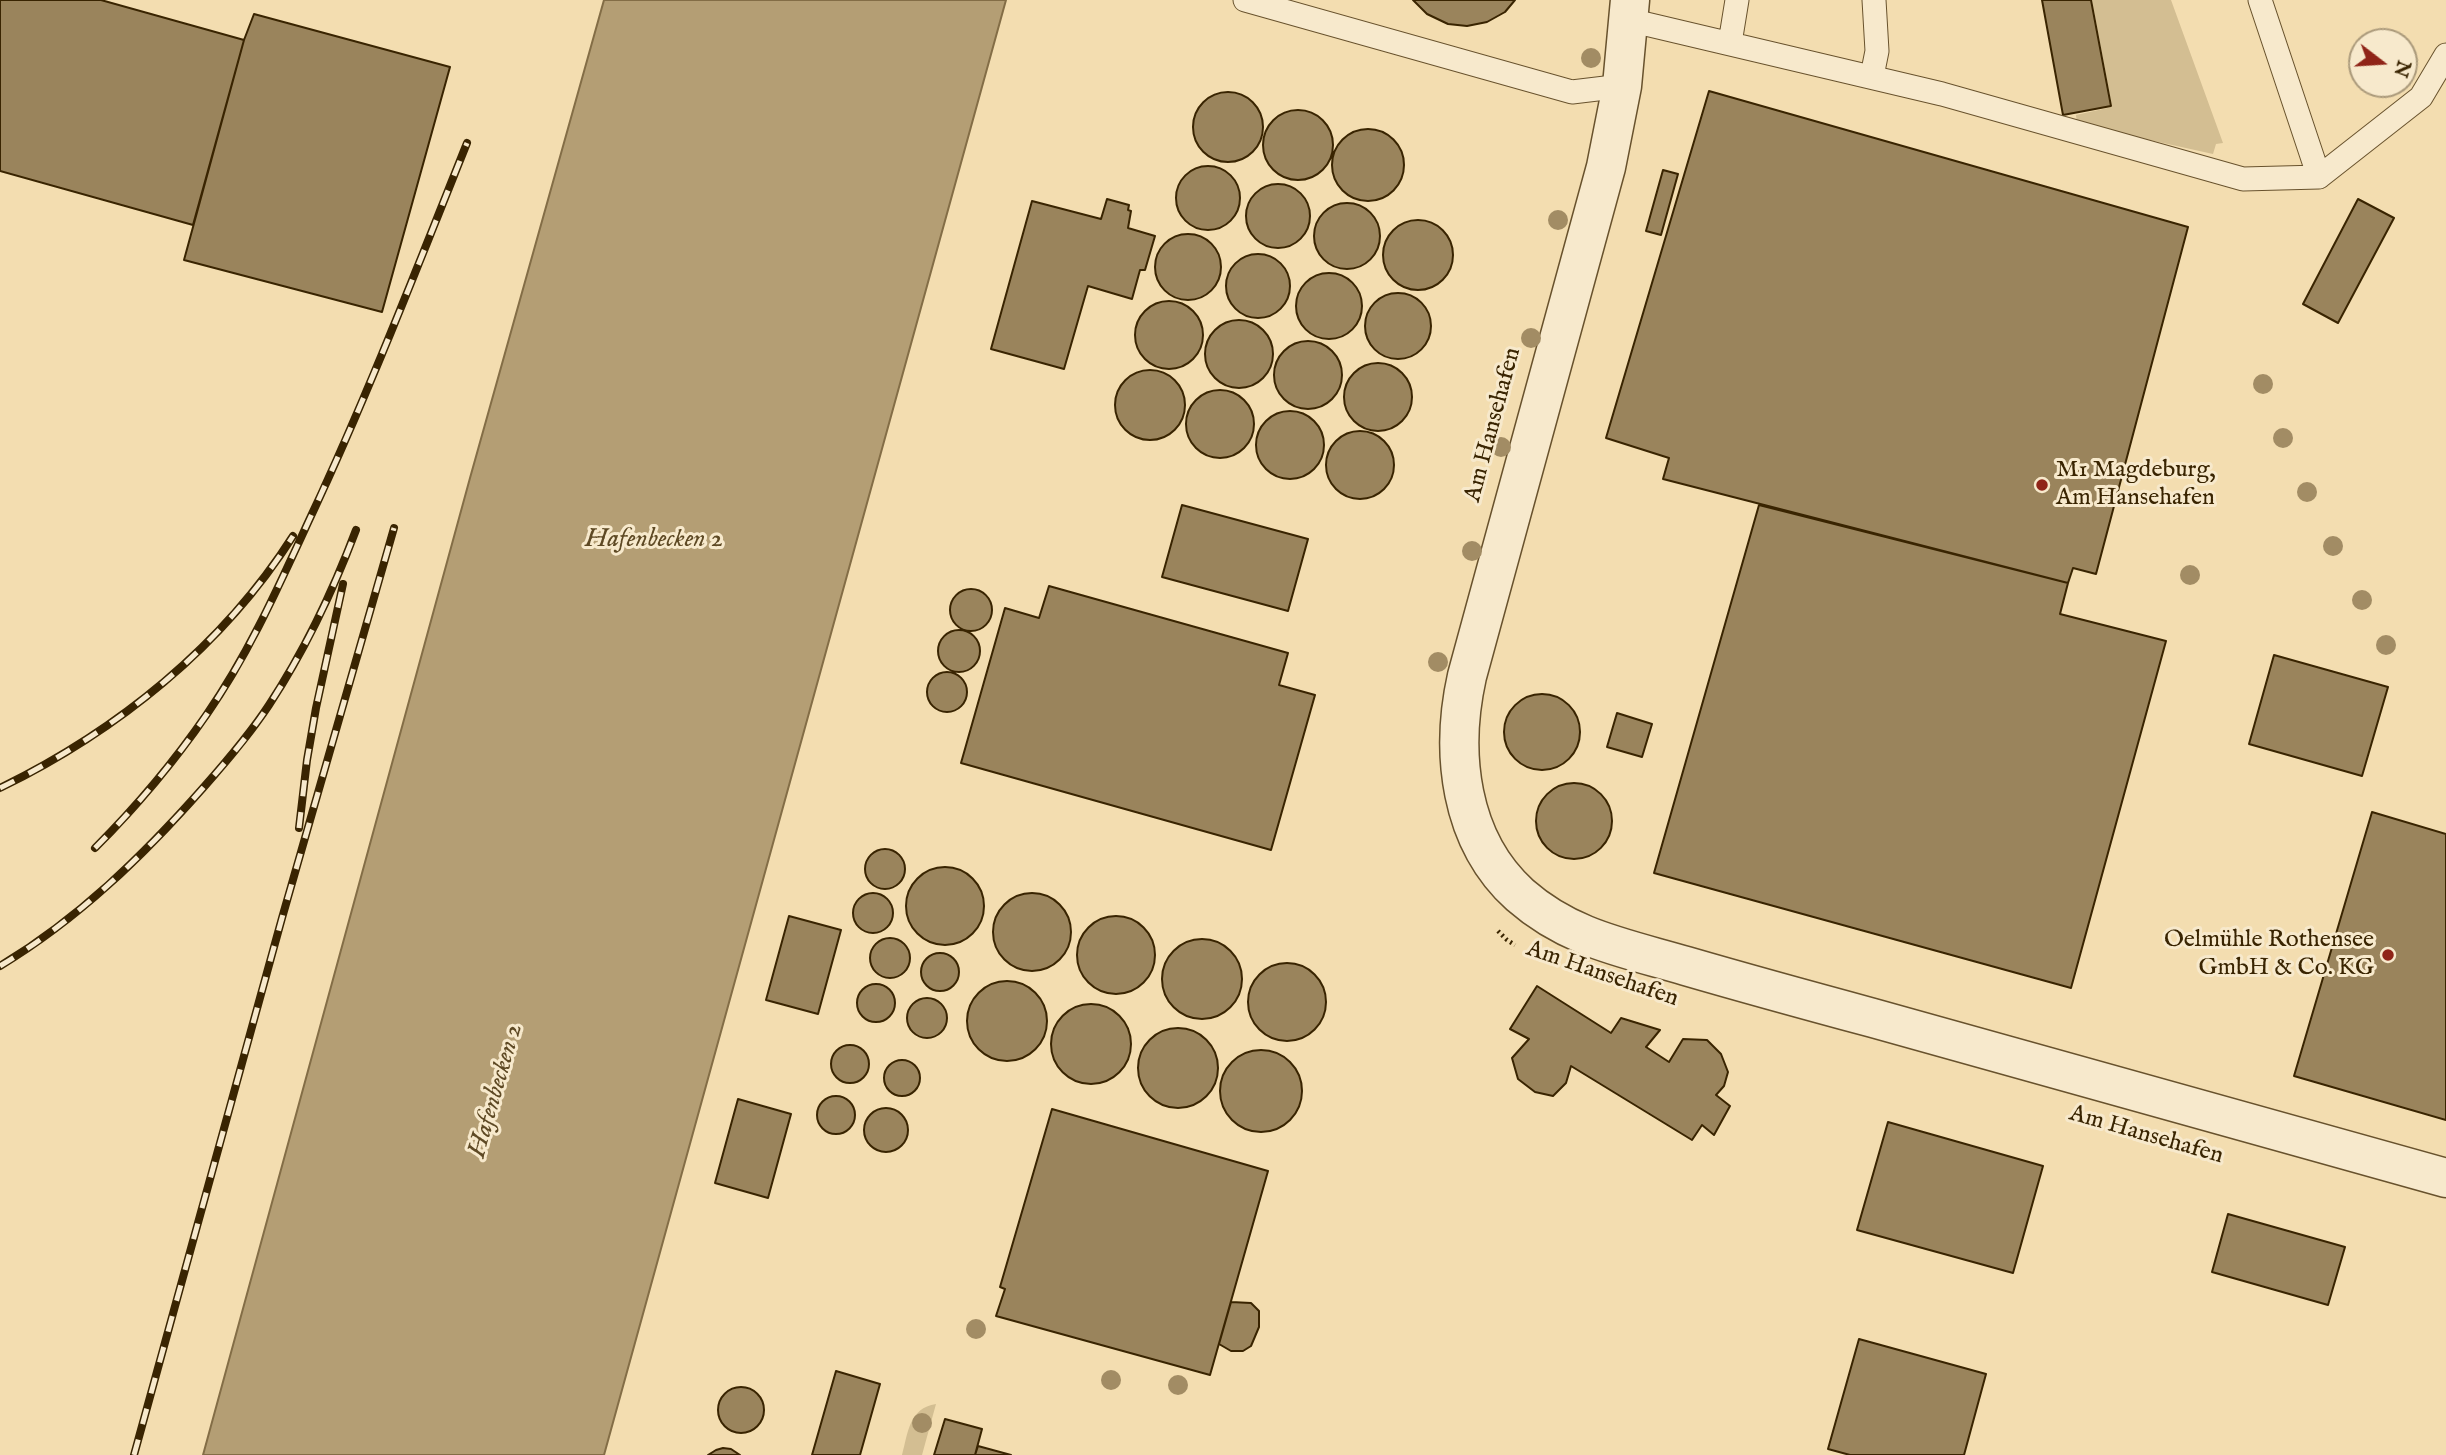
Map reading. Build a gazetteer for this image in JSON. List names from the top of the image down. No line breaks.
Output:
{"streets":{"street":["Am Hansehafen"]},"water":["Hafenbecken 2"],"places":["M1 Magdeburg, Am Hansehafen","Oelmühle Rothensee GmbH & Co. KG"],"north":"right"}
